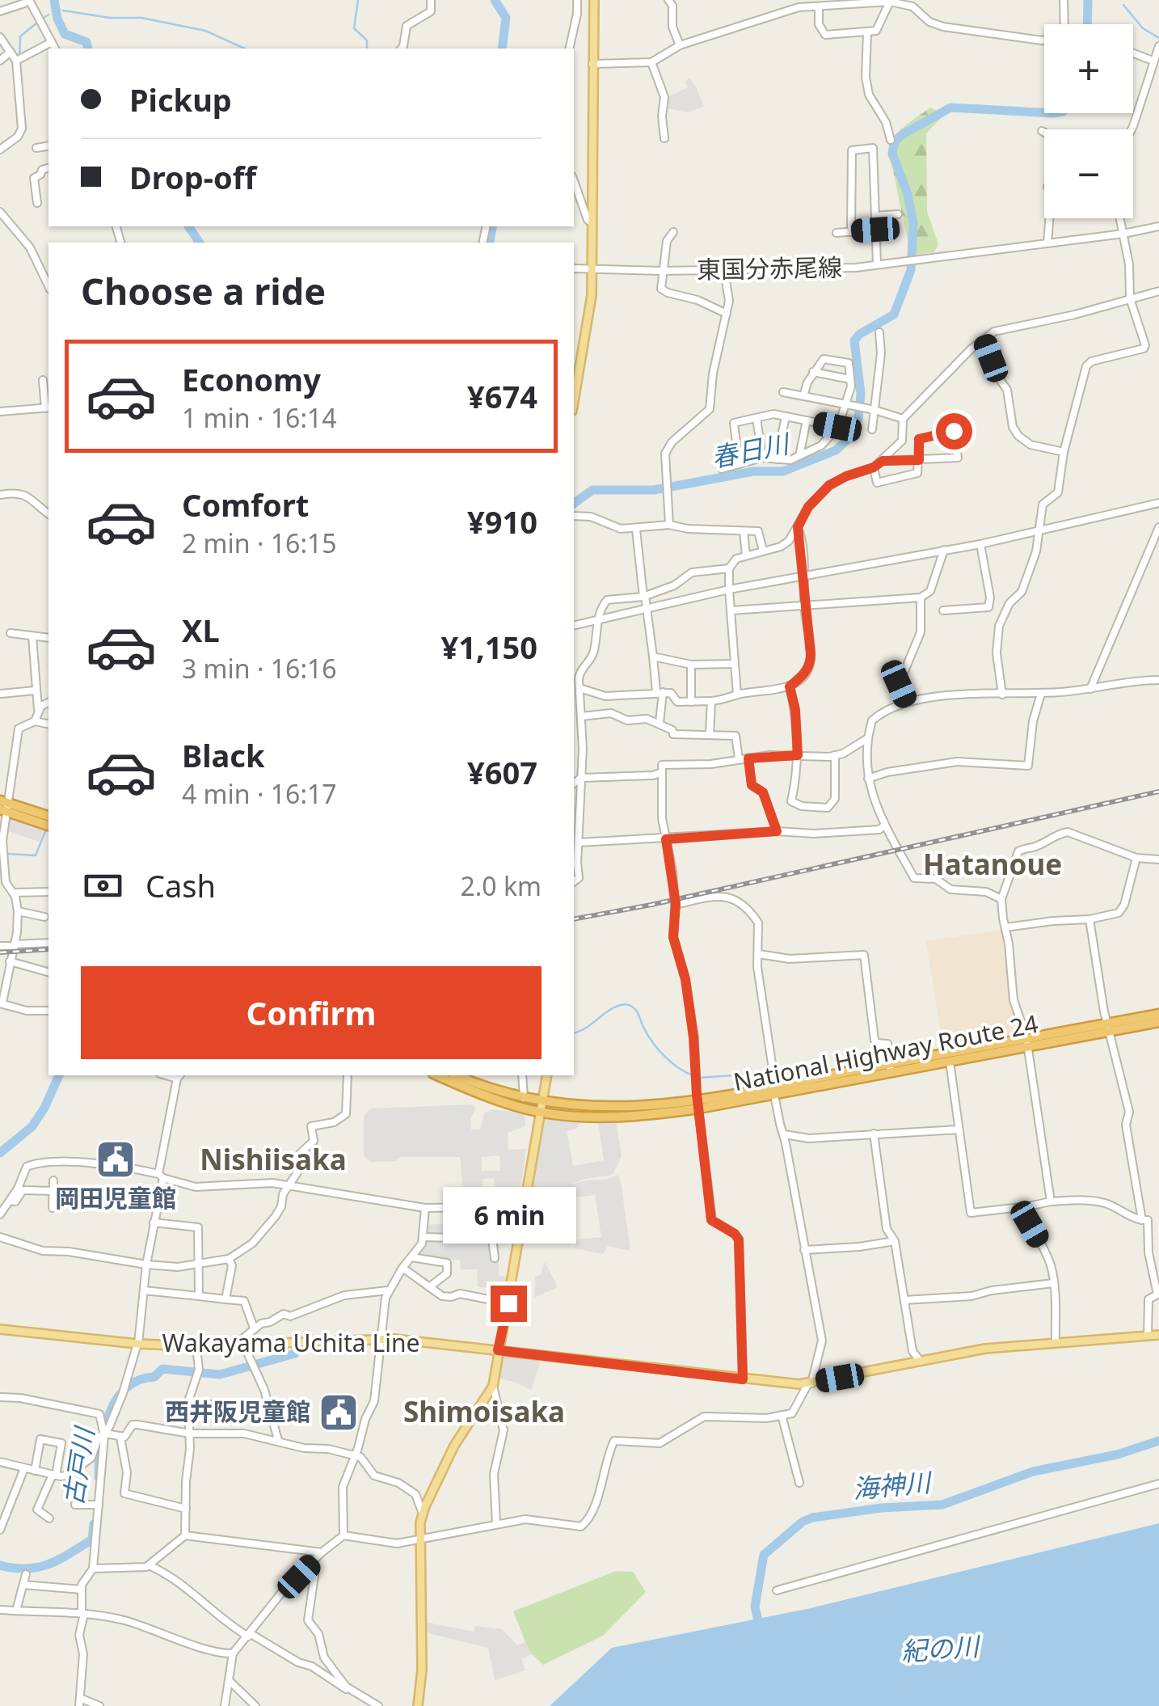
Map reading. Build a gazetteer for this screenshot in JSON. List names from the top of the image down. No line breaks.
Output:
{"streets":{"highway":["National Highway Route 24"],"main road":["Wakayama Uchita Line"],"street":["東国分赤尾線"]},"districts":["Hatanoue","Nishiisaka","Shimoisaka"],"water":["春日川","古戸川","海神川","紀の川"],"places":{"public building":["岡田児童館","西井阪児童館"]},"page":{"map_buttons":["+","−"],"banner":["Pickup","Drop-off"],"heading":"Choose a ride","list":[{"name":"Economy","note":"1 min · 16:14","value":"¥674"},{"name":"Comfort","note":"2 min · 16:15","value":"¥910"},{"name":"XL","note":"3 min · 16:16","value":"¥1,150"},{"name":"Black","note":"4 min · 16:17","value":"¥607"}],"pay":["Cash","2.0 km"],"buttons":"Confirm","bubble":"6 min"}}
